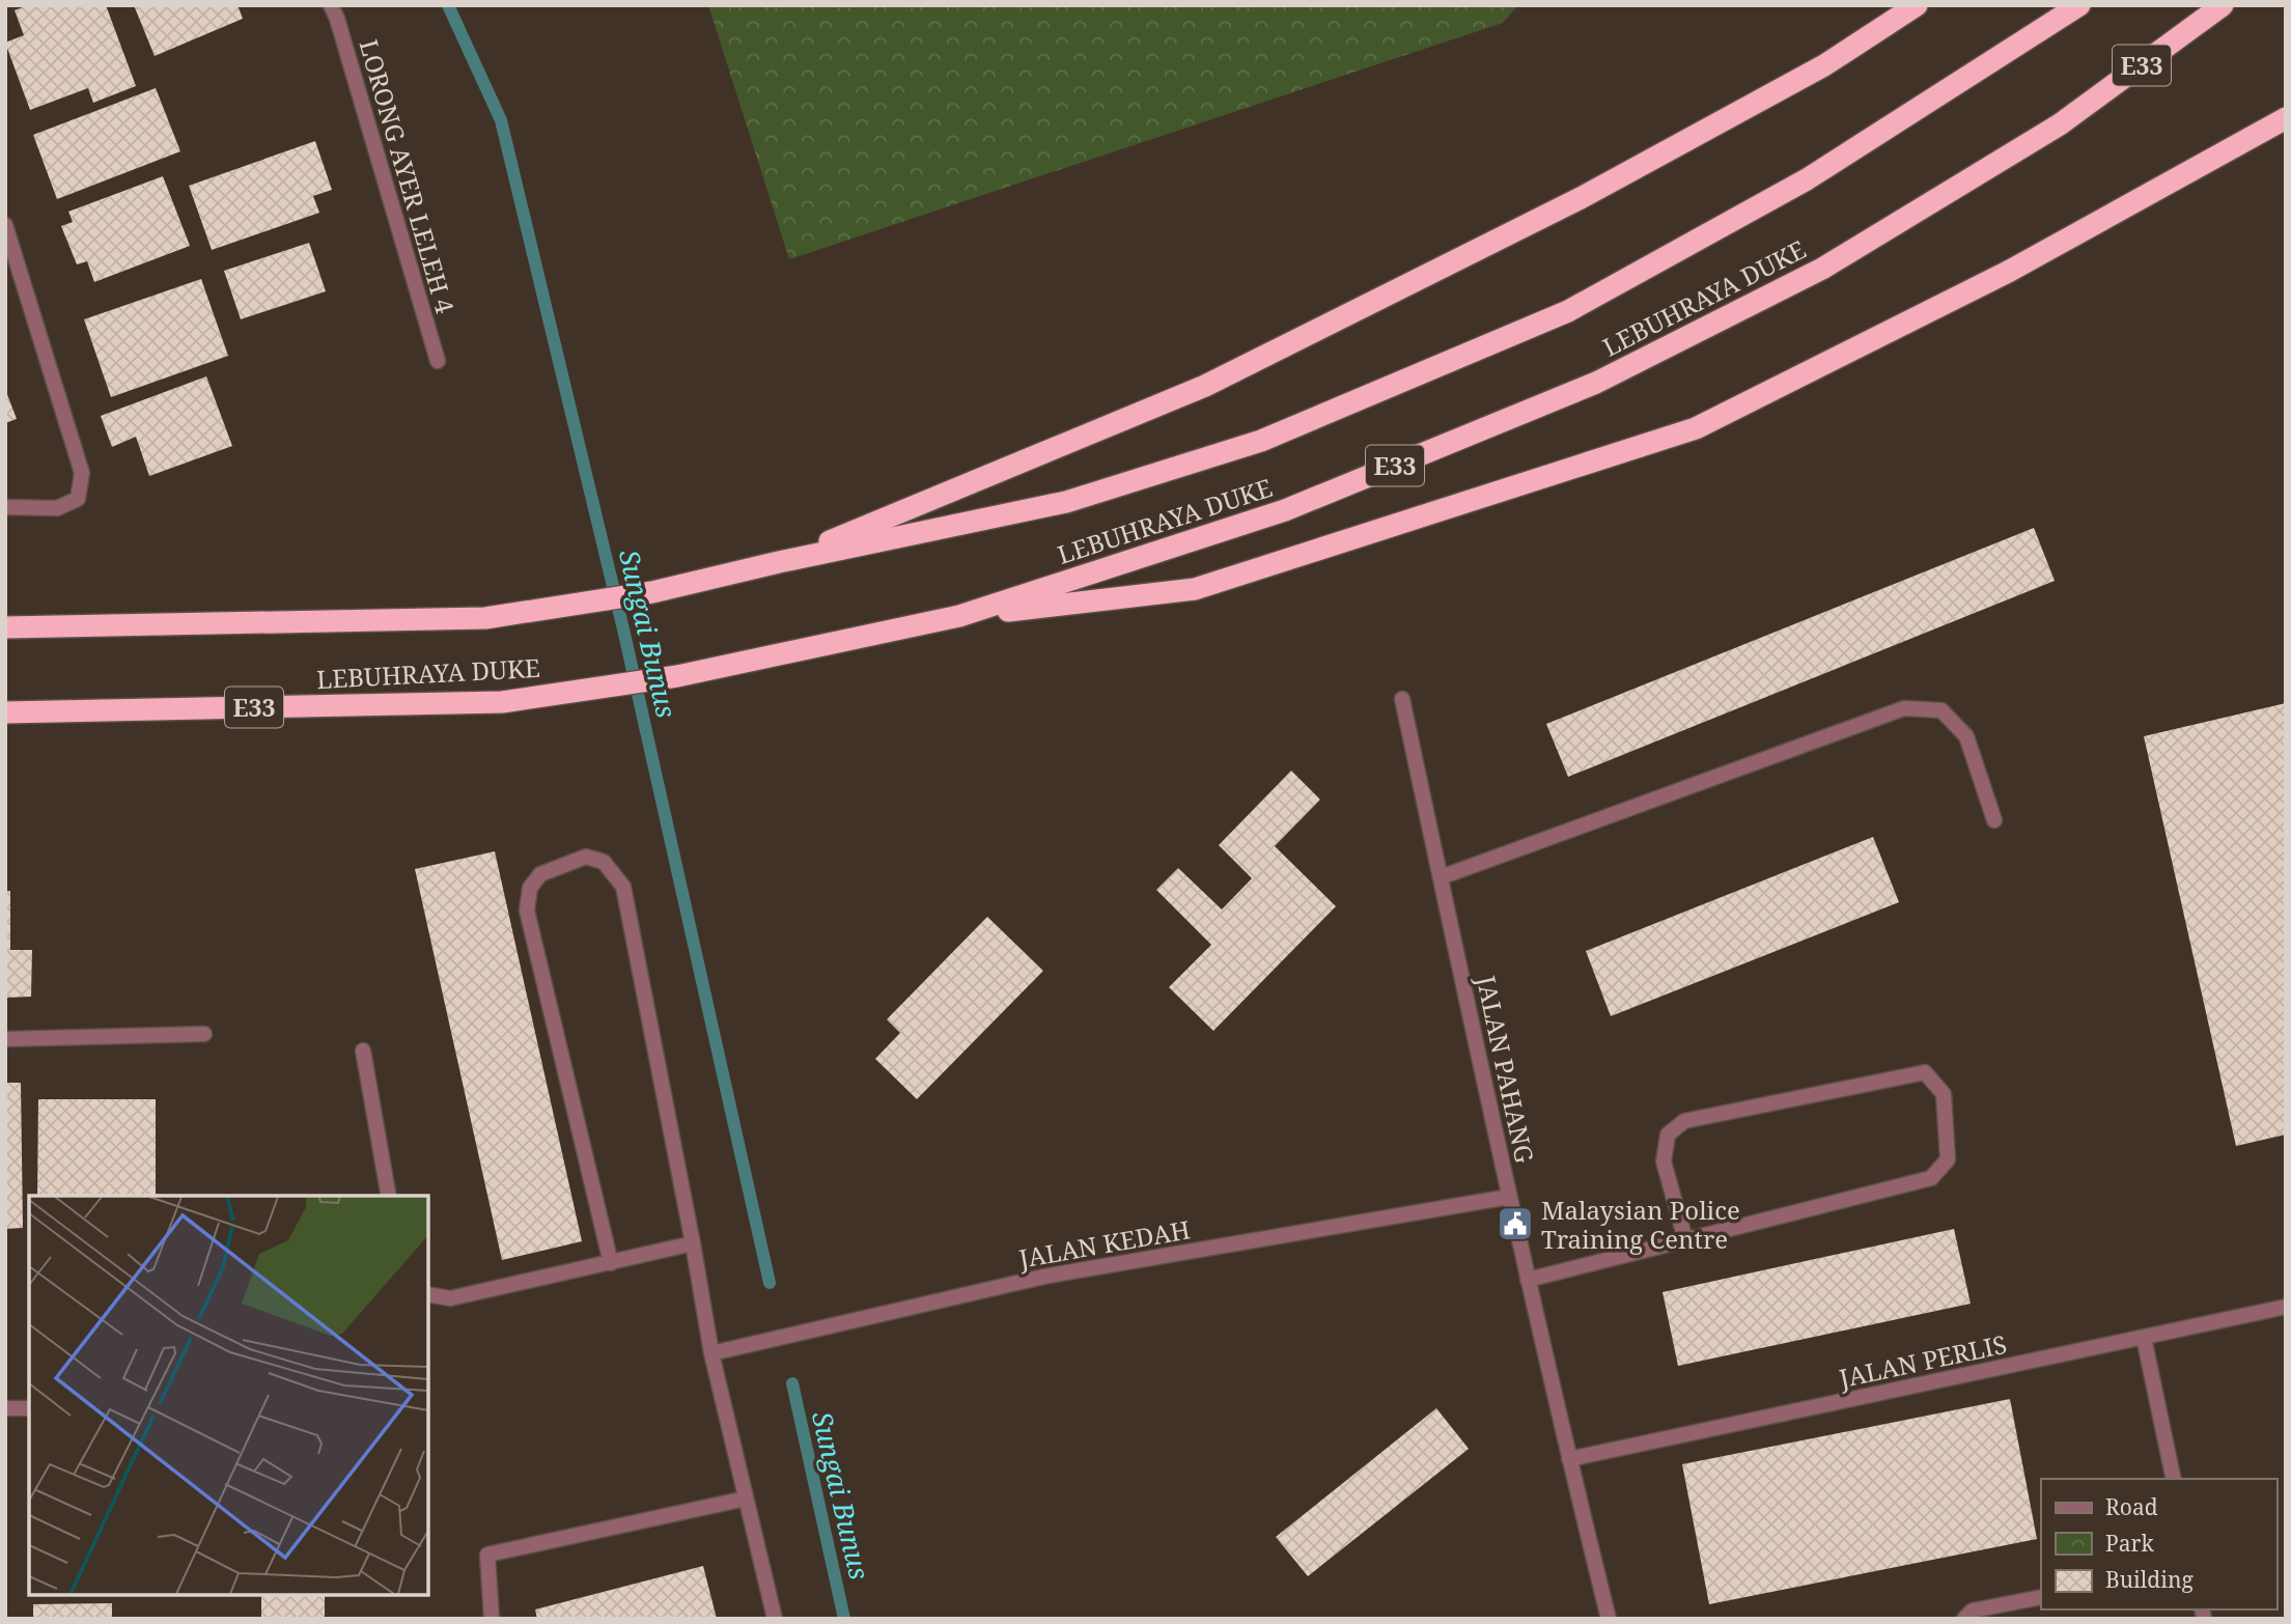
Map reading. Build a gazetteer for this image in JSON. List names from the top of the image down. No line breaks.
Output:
{"streets":{"highway":["E33","LEBUHRAYA DUKE"],"street":["LORONG AYER LELEH 4","JALAN PAHANG","JALAN KEDAH","JALAN PERLIS"]},"crossings":[["JALAN PAHANG","JALAN KEDAH"],["JALAN PAHANG","JALAN PERLIS"]],"water":["Sungai Bunus"],"places":{"public building":["Malaysian Police Training Centre"]},"legend":["Road","Park","Building"]}
